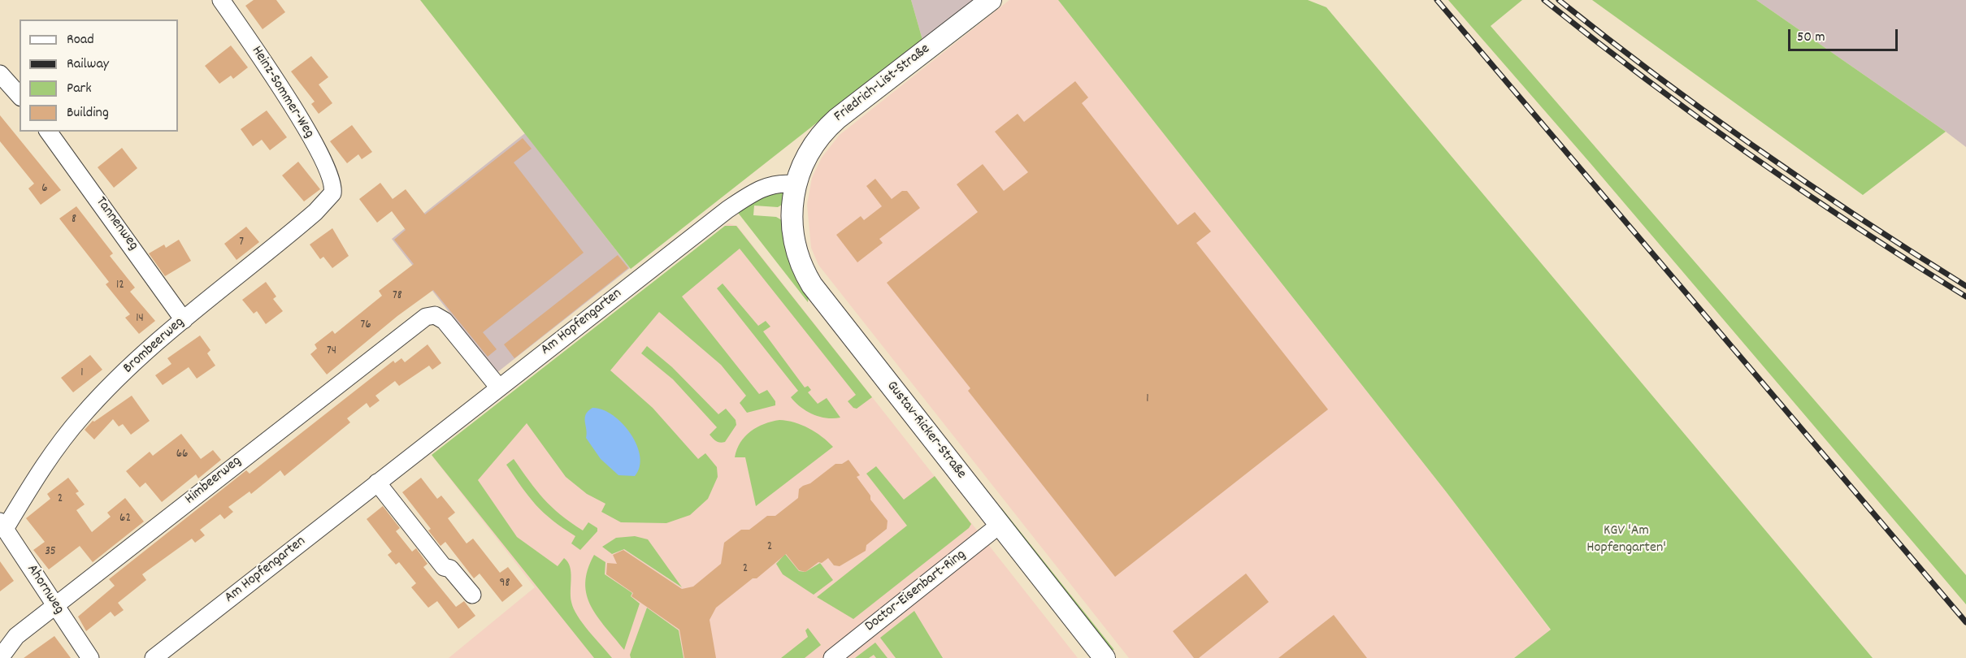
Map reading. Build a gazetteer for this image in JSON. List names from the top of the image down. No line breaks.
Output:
{"streets":{"street":["Friedrich-List-Straße","Heinz-Sommer-Weg","Tannenweg","Am Hopfengarten","Brombeerweg","Gustav-Ricker-Straße","Himbeerweg","Ahornweg","Doctor-Eisenbart-Ring"]},"crossings":[["Friedrich-List-Straße","Am Hopfengarten"],["Friedrich-List-Straße","Gustav-Ricker-Straße"],["Heinz-Sommer-Weg","Brombeerweg"],["Tannenweg","Brombeerweg"],["Am Hopfengarten","Gustav-Ricker-Straße"],["Am Hopfengarten","Himbeerweg"],["Brombeerweg","Ahornweg"],["Gustav-Ricker-Straße","Doctor-Eisenbart-Ring"],["Himbeerweg","Ahornweg"]],"parks":["KGV 'Am Hopfengarten'"],"house_numbers":["6","8","7","12","78","14","76","74","1","1","66","2","62","2","35","2","98"],"legend":["Road","Railway","Park","Building"],"scale_bar":"50 m"}
